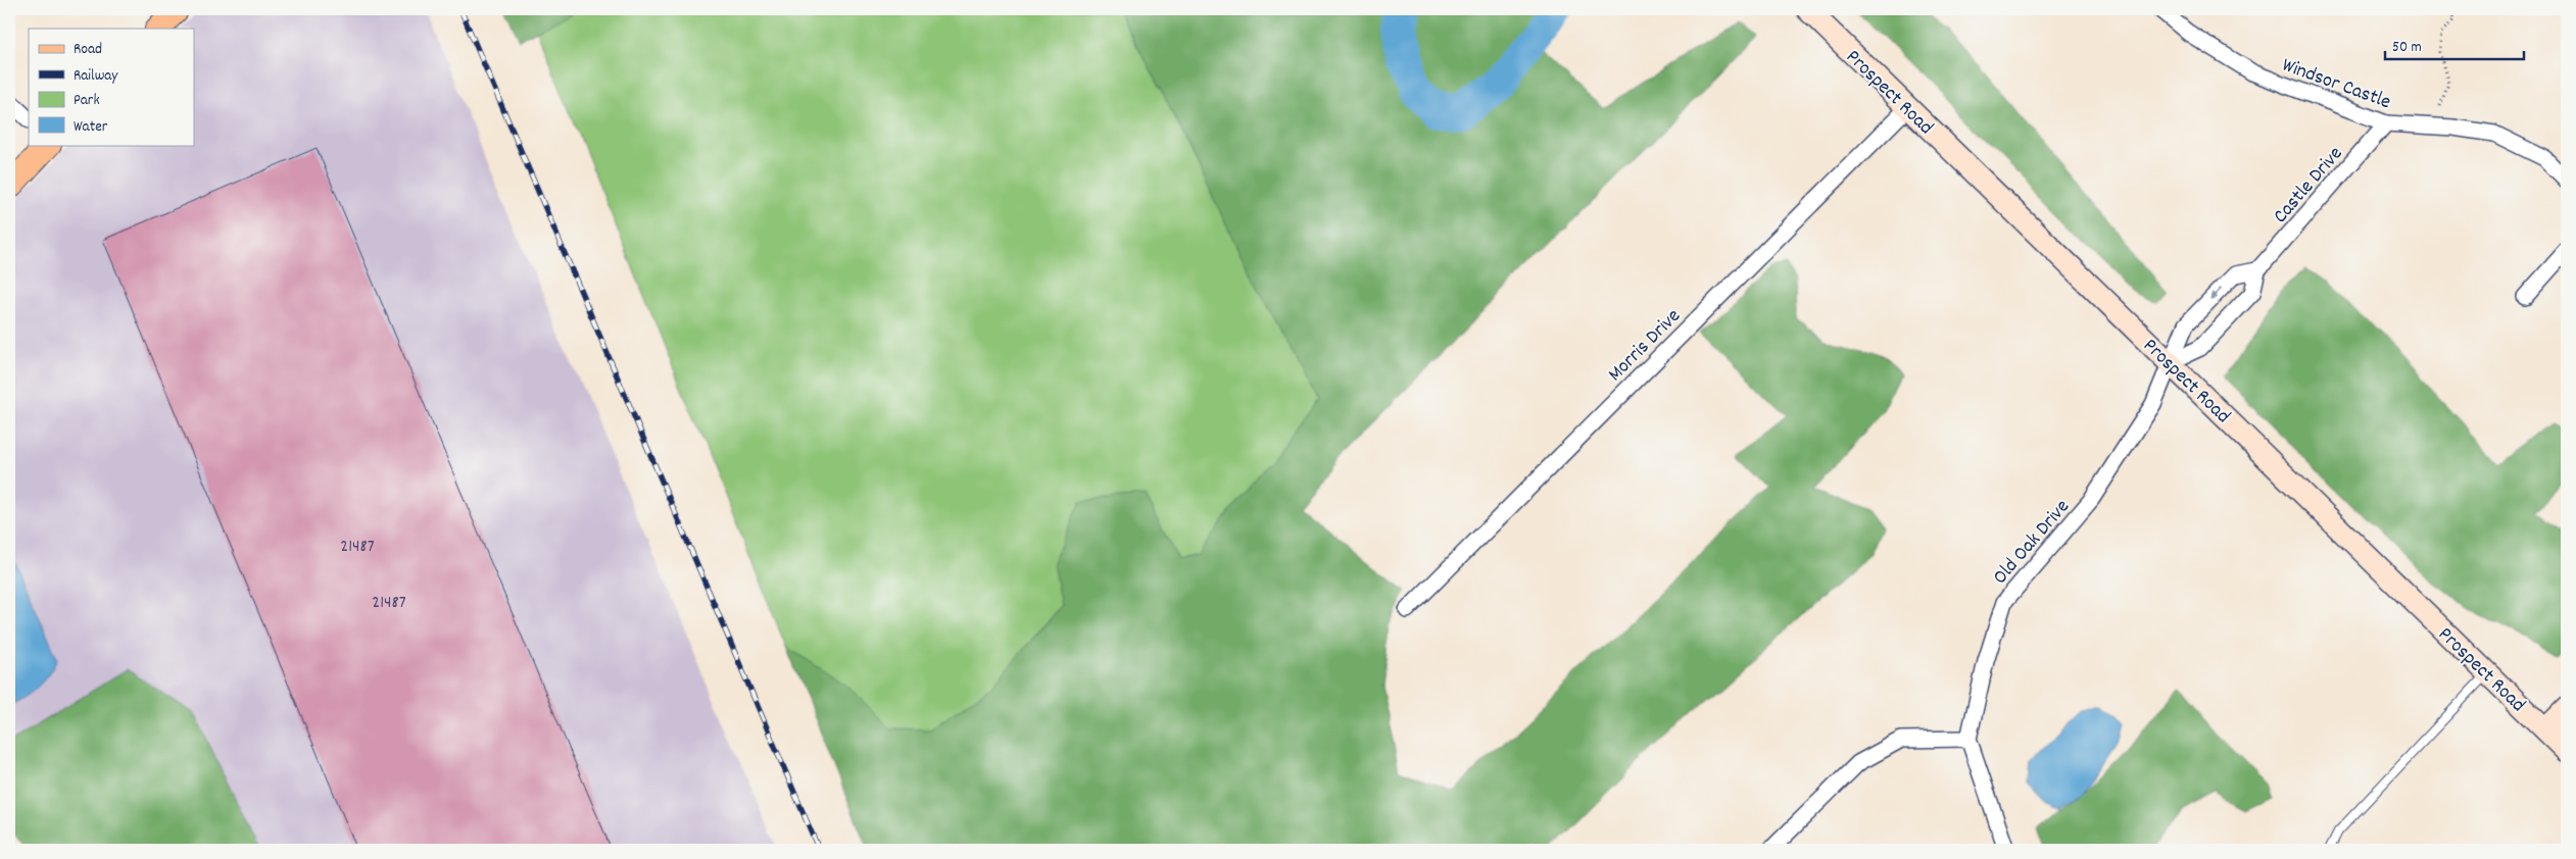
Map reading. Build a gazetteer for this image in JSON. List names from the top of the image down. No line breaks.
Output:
{"streets":{"street":["Windsor Castle","Prospect Road","Castle Drive","Morris Drive","Old Oak Drive"]},"crossings":[["Windsor Castle","Castle Drive"],["Prospect Road","Castle Drive"],["Prospect Road","Morris Drive"],["Prospect Road","Old Oak Drive"],["Castle Drive","Old Oak Drive"]],"house_numbers":["21487","21487"],"legend":["Road","Railway","Park","Water"],"scale_bar":"50 m"}
